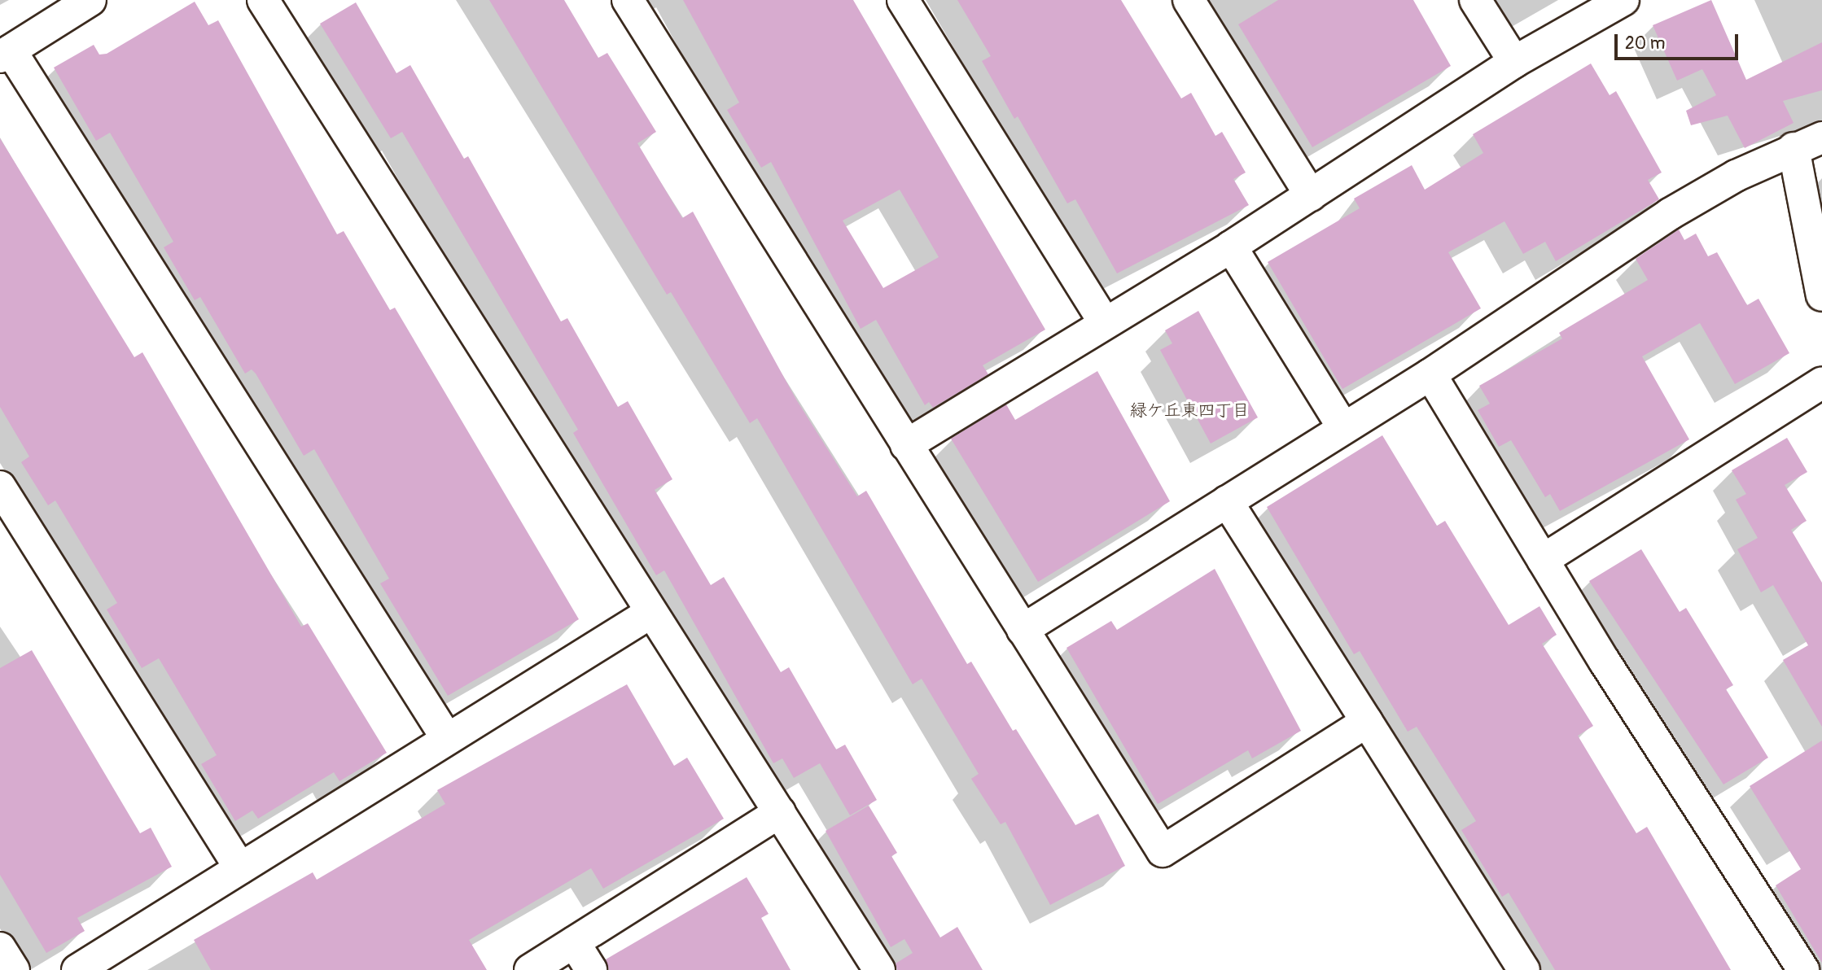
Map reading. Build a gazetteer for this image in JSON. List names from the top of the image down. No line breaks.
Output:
{"districts":["緑ケ丘東四丁目"],"scale_bar":"20 m"}
